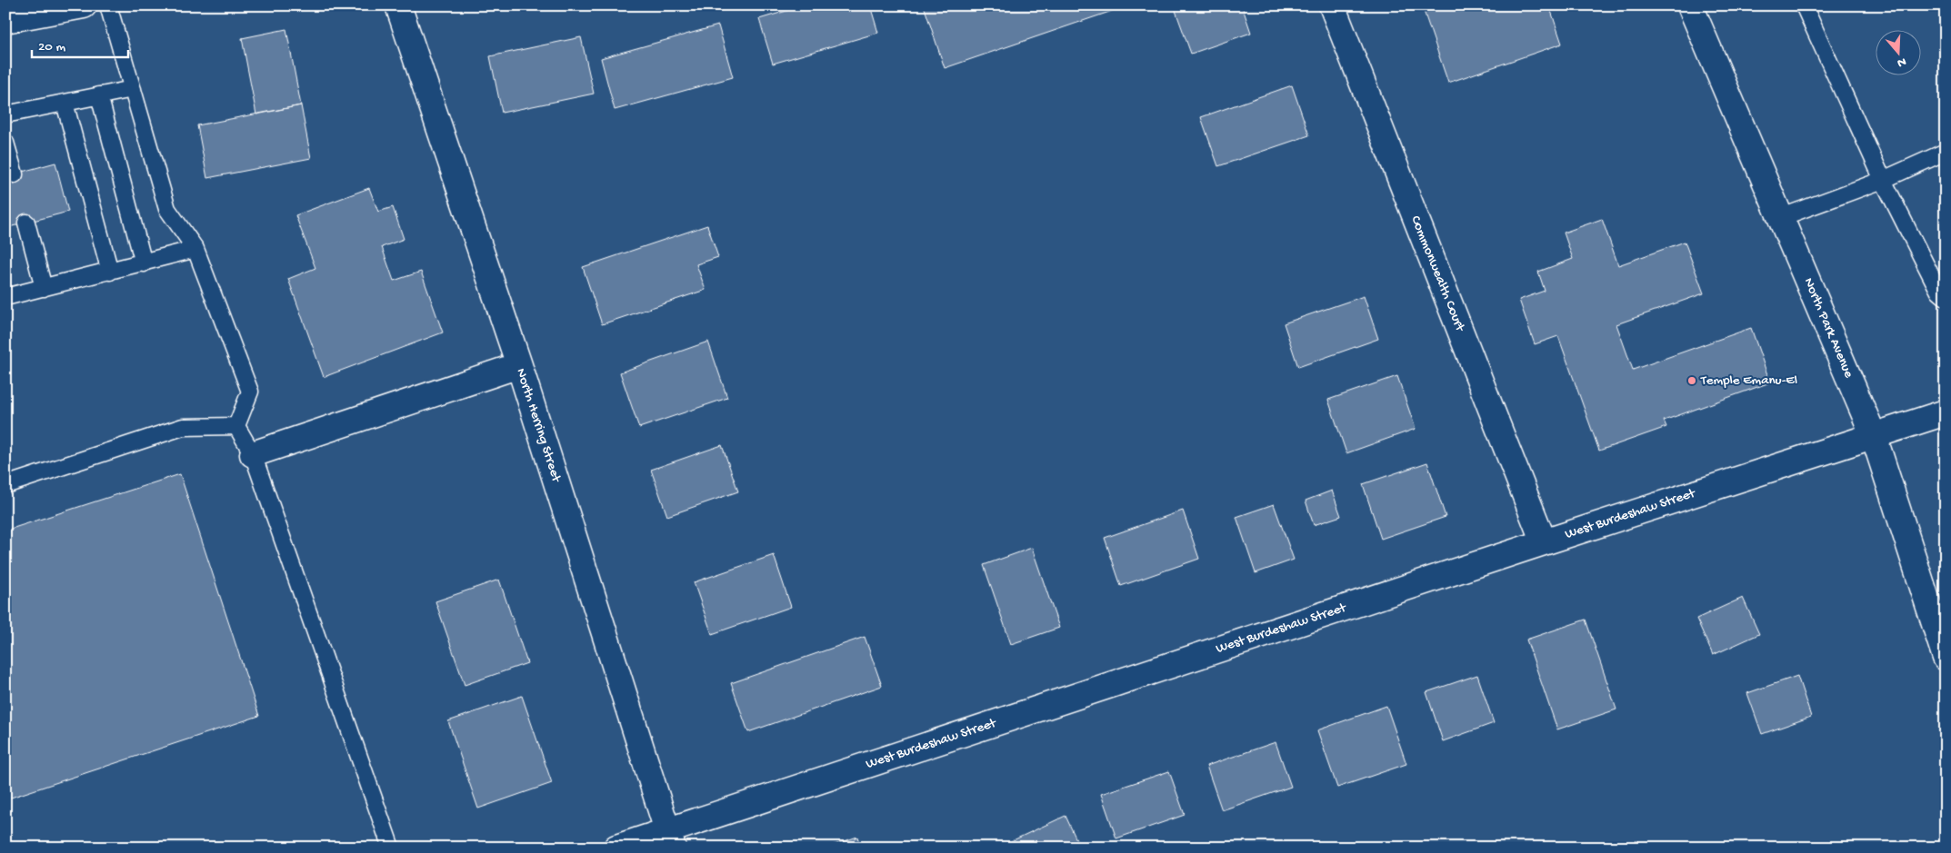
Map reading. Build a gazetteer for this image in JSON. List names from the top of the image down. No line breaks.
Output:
{"streets":{"street":["Commonwealth Court","North Park Avenue","North Herring Street","West Burdeshaw Street"]},"crossings":[["Commonwealth Court","West Burdeshaw Street"],["North Park Avenue","West Burdeshaw Street"],["North Herring Street","West Burdeshaw Street"]],"places":["Temple Emanu-El"],"scale_bar":"20 m","north":"bottom"}
